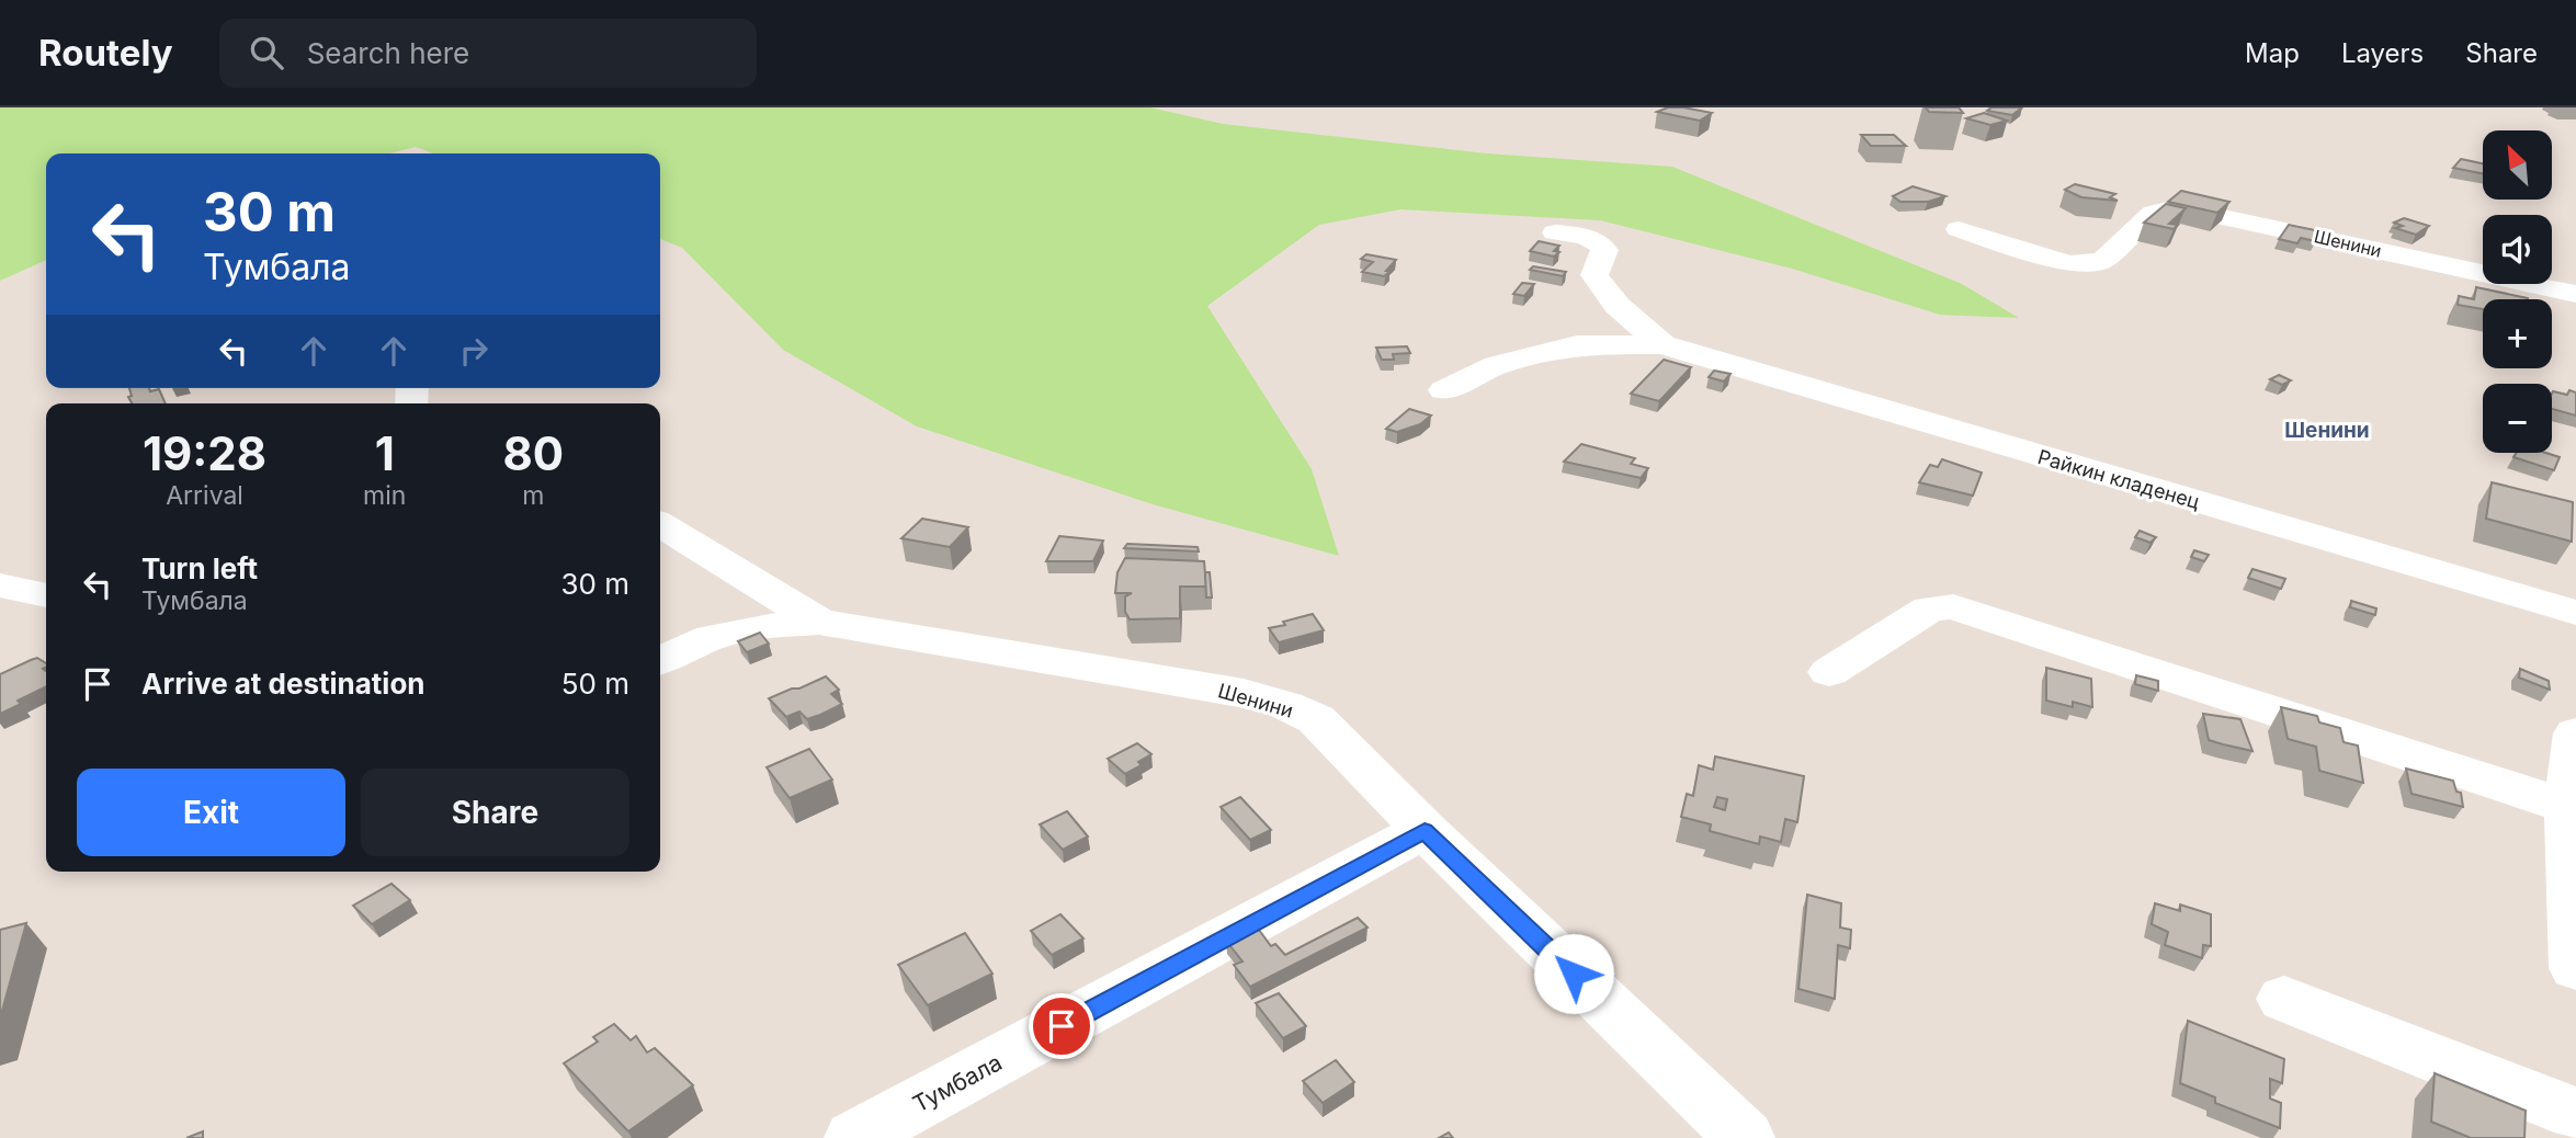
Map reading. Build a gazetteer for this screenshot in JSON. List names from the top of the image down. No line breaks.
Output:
{"streets":{"street":["Шенини","Райкин кладенец","Тумбала"]},"crossings":[["Шенини","Тумбала"]],"districts":["Шенини"],"north":"top left","page":{"header":"Routely","search":"Search here","nav":["Map","Layers","Share"],"map_buttons":["+","−"],"turn":["30 m","Тумбала"],"eta":["19:28","Arrival","1","min","80","m"],"list":[{"name":"Turn left","note":"Тумбала","value":"30 m"},{"name":"Arrive at destination","value":"50 m"}],"buttons":["Exit","Share"]}}
